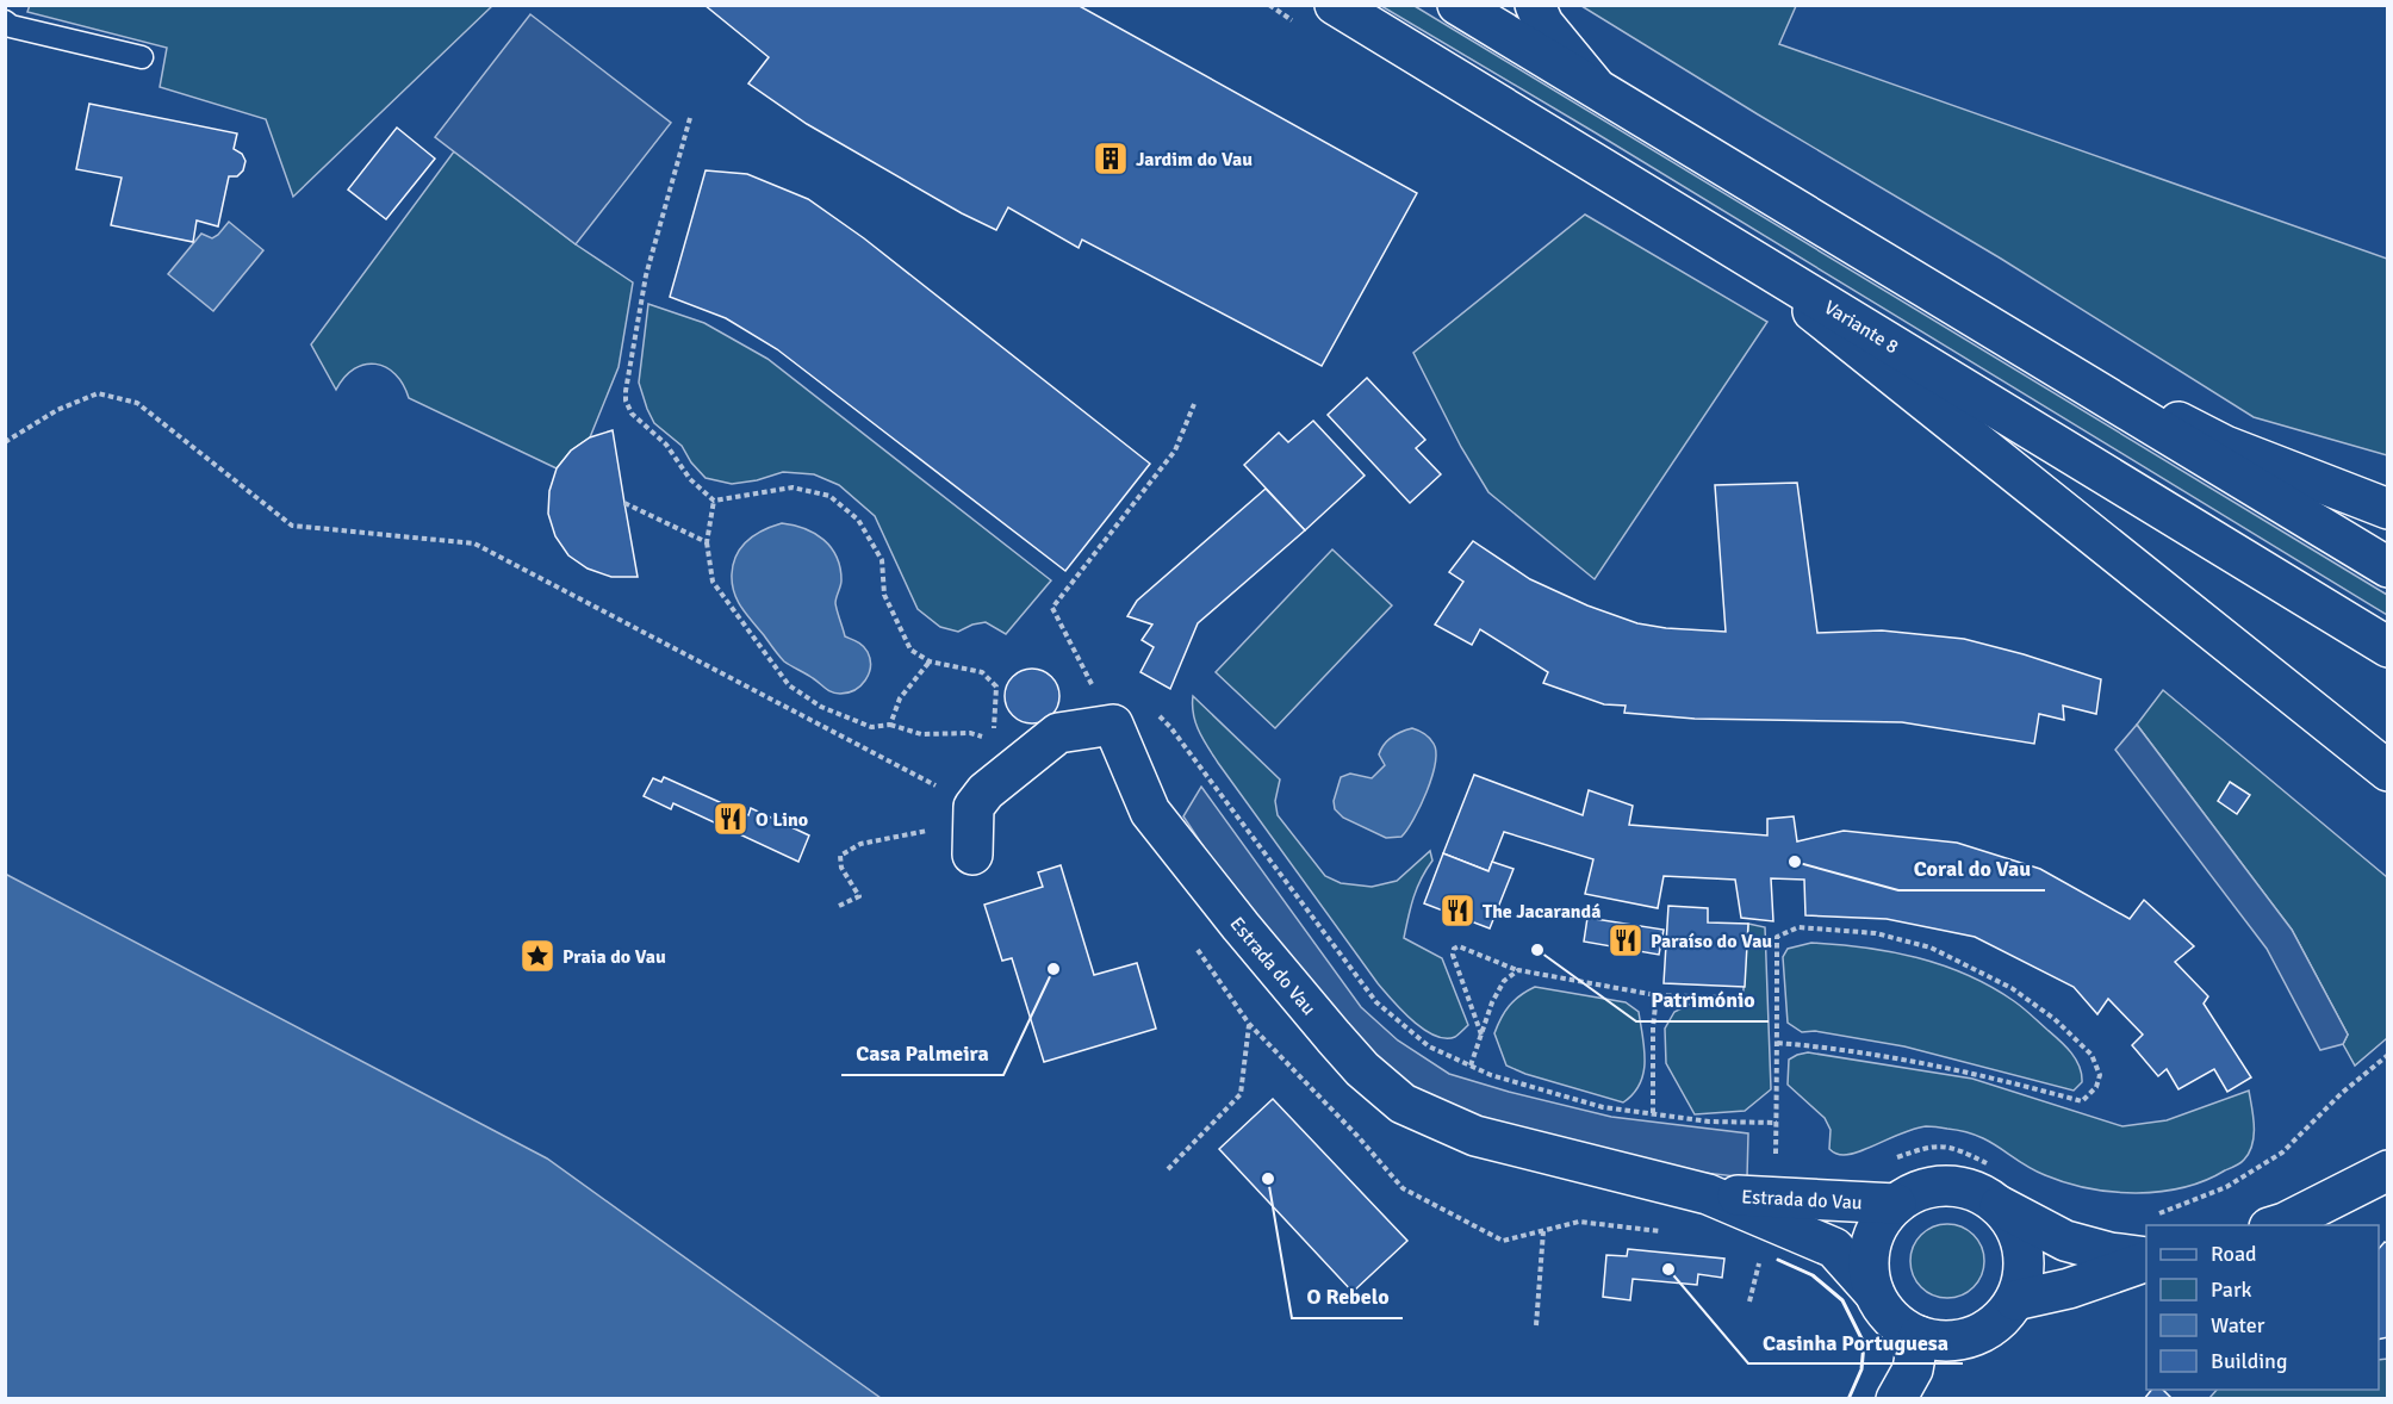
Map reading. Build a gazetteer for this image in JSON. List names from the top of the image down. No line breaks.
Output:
{"streets":{"street":["Variante 8","Estrada do Vau"]},"places":{"building":["Jardim do Vau"],"restaurant":["O Lino","The Jacarandá","Paraíso do Vau"],"other":["Coral do Vau","Património","Casa Palmeira","O Rebelo","Casinha Portuguesa"],"place":["Praia do Vau"]},"legend":["Road","Park","Water","Building"]}
